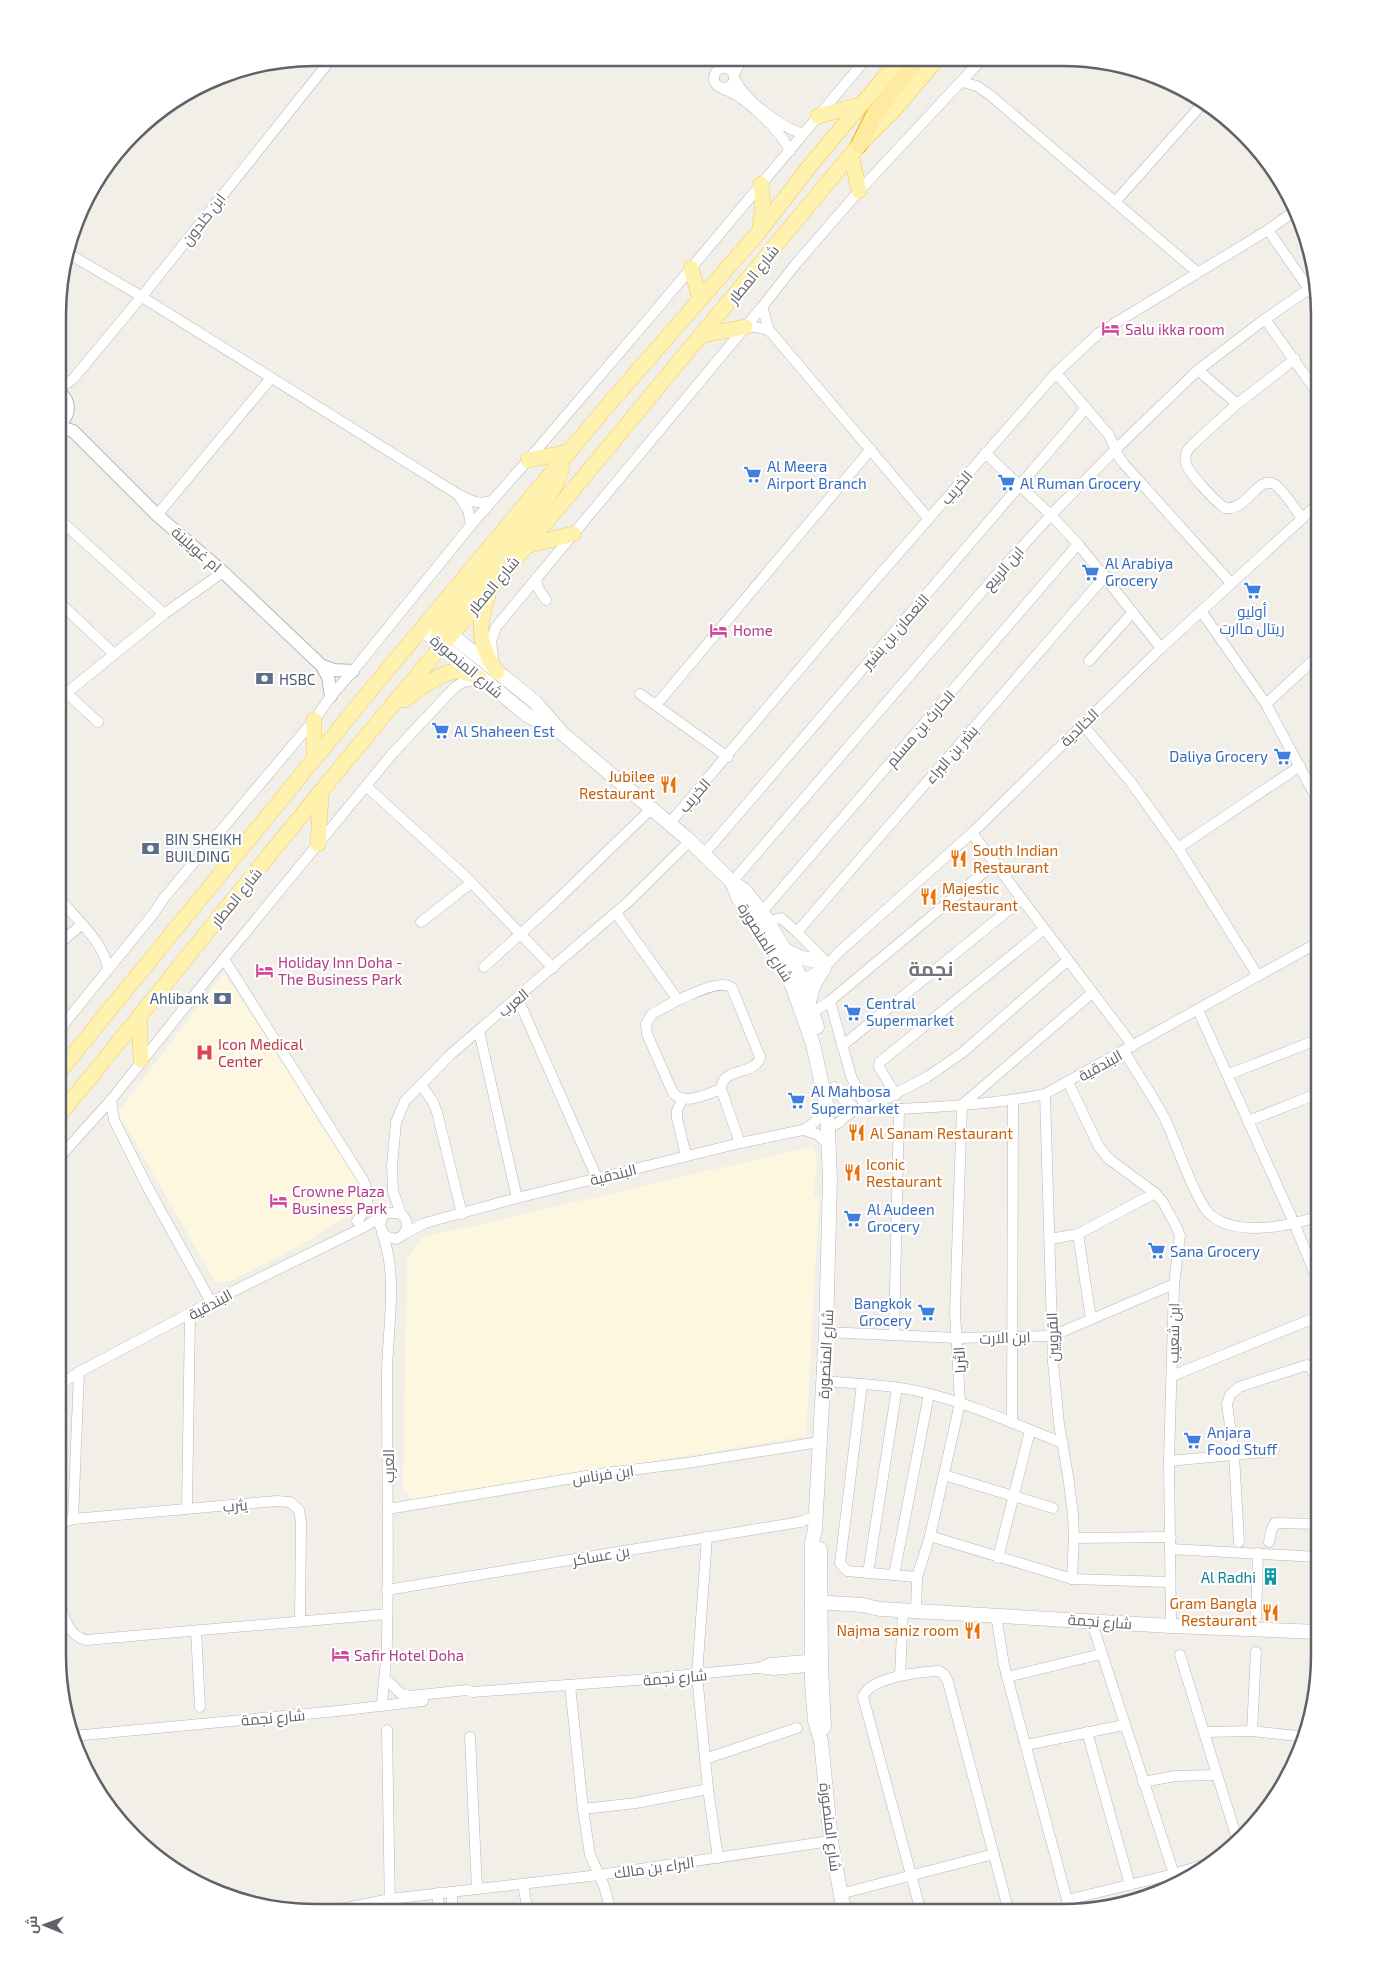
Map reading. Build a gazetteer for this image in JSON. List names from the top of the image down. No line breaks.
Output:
{"streets":{"main road":["شارع المطار","شارع المنصورة","شارع نجمة"],"street":["ابن خلدون","الخريب","ام غويلينة","ابن الربيع","النعمان بن بشير","الخالدية","الحارث بن مسلم","بشر بن البراء","العرب","البندقية","ابن شعيب","ابن الارت","القرويين","الثريا","ابن فرناس","يثرب","بن عساكر","البراء بن مالك"]},"crossings":[["شارع المطار","شارع المنصورة"],["الخريب","شارع المنصورة"],["ابن الربيع","شارع المنصورة"],["النعمان بن بشير","شارع المنصورة"],["شارع المنصورة","الخالدية"],["شارع المنصورة","الحارث بن مسلم"],["شارع المنصورة","العرب"],["شارع المنصورة","البندقية"],["شارع المنصورة","ابن الارت"],["شارع المنصورة","ابن فرناس"],["شارع المنصورة","بن عساكر"],["شارع المنصورة","شارع نجمة"],["شارع المنصورة","البراء بن مالك"],["العرب","البندقية"],["العرب","ابن فرناس"],["العرب","بن عساكر"],["العرب","شارع نجمة"],["البندقية","ابن شعيب"],["البندقية","القرويين"],["البندقية","الثريا"],["ابن شعيب","ابن الارت"],["ابن شعيب","شارع نجمة"],["ابن الارت","القرويين"],["ابن الارت","الثريا"],["الثريا","شارع نجمة"]],"districts":["نجمة"],"places":{"hotel":["Salu ikka room","Home","Holiday Inn Doha - The Business Park","Crowne Plaza Business Park","Safir Hotel Doha"],"supermarket":["Al Meera Airport Branch","Al Ruman Grocery","Al Arabiya Grocery","أوليو ريتال ماارت","Al Shaheen Est","Daliya Grocery","Central Supermarket","Al Mahbosa Supermarket","Al Audeen Grocery","Sana Grocery","Bangkok Grocery","Anjara Food Stuff"],"bank":["HSBC","BIN SHEIKH BUILDING","Ahlibank"],"restaurant":["Jubilee Restaurant","South Indian Restaurant","Majestic Restaurant","Al Sanam Restaurant","Iconic Restaurant","Gram Bangla Restaurant","Najma saniz room"],"hospital":["Icon Medical Center"],"building":["Al Radhi"]},"north":"left"}
